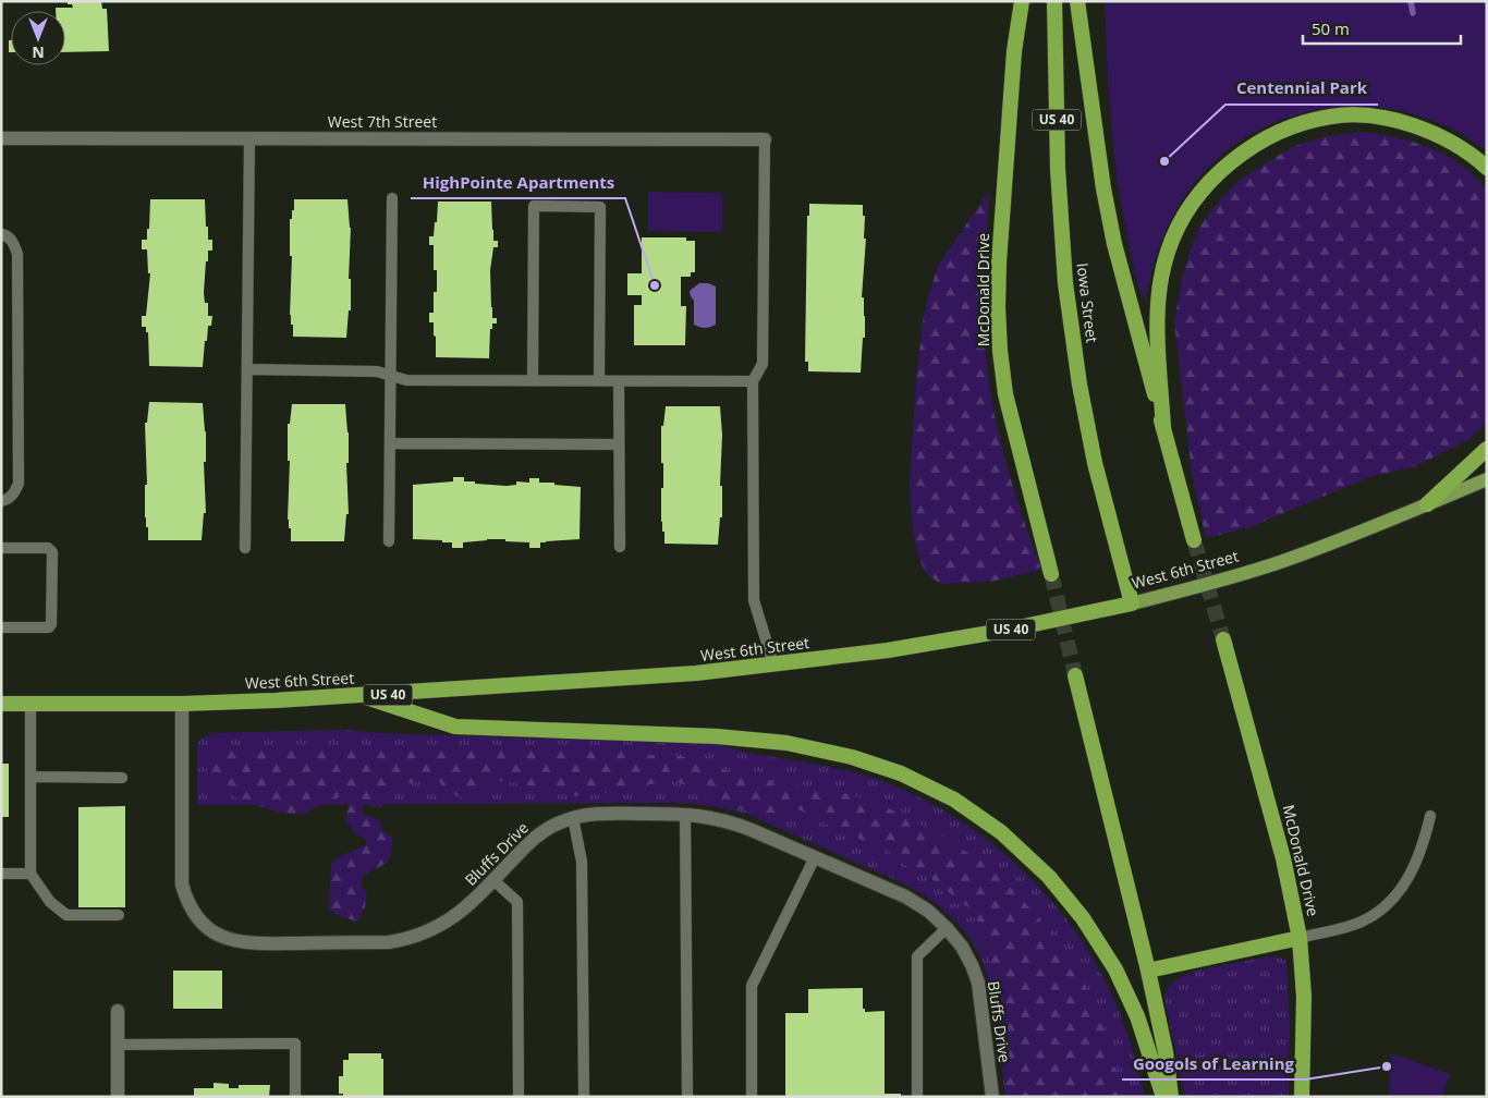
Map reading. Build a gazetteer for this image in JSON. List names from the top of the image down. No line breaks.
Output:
{"streets":{"highway":["US 40","McDonald Drive","Iowa Street","West 6th Street"],"street":["West 7th Street","Bluffs Drive"]},"crossings":[["Iowa Street","West 6th Street"],["West 6th Street","Bluffs Drive"]],"places":["Centennial Park","HighPointe Apartments","Googols of Learning"],"scale_bar":"50 m","north":"bottom"}
